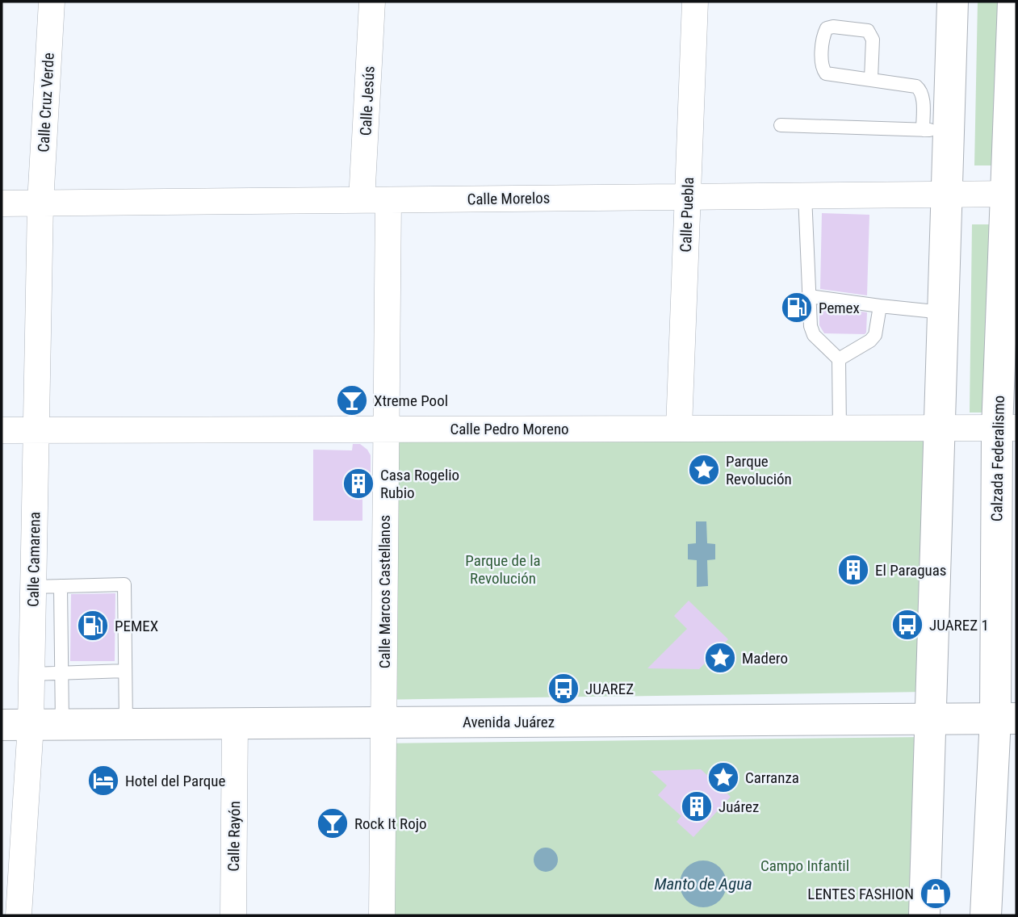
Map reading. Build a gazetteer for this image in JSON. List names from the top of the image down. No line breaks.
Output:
{"streets":{"main road":["Calzada Federalismo","Avenida Juárez"],"street":["Calle Jesús","Calle Cruz Verde","Calle Morelos","Calle Puebla","Calle Pedro Moreno","Calle Camarena","Calle Marcos Castellanos","Calle Rayón"]},"crossings":[["Calle Jesús","Calle Morelos"],["Calle Cruz Verde","Calle Morelos"],["Calle Cruz Verde","Calle Camarena"],["Calle Morelos","Calle Puebla"],["Calle Morelos","Calzada Federalismo"],["Calle Morelos","Calle Camarena"],["Calle Morelos","Calle Marcos Castellanos"],["Calle Puebla","Calle Pedro Moreno"],["Calle Pedro Moreno","Calzada Federalismo"],["Calle Pedro Moreno","Calle Camarena"],["Calle Pedro Moreno","Calle Marcos Castellanos"],["Calzada Federalismo","Avenida Juárez"],["Calle Camarena","Avenida Juárez"],["Calle Marcos Castellanos","Avenida Juárez"],["Avenida Juárez","Calle Rayón"]],"water":["Manto de Agua"],"parks":["Parque de la Revolución","Campo Infantil"],"places":{"fuel station":["Pemex","PEMEX"],"bar":["Xtreme Pool","Rock It Rojo"],"place":["Parque Revolución","Madero","Carranza"],"building":["Casa Rogelio Rubio","El Paraguas","Juárez"],"bus stop":["JUAREZ 1","JUAREZ"],"hotel":["Hotel del Parque"],"shop":["LENTES FASHION"]}}
